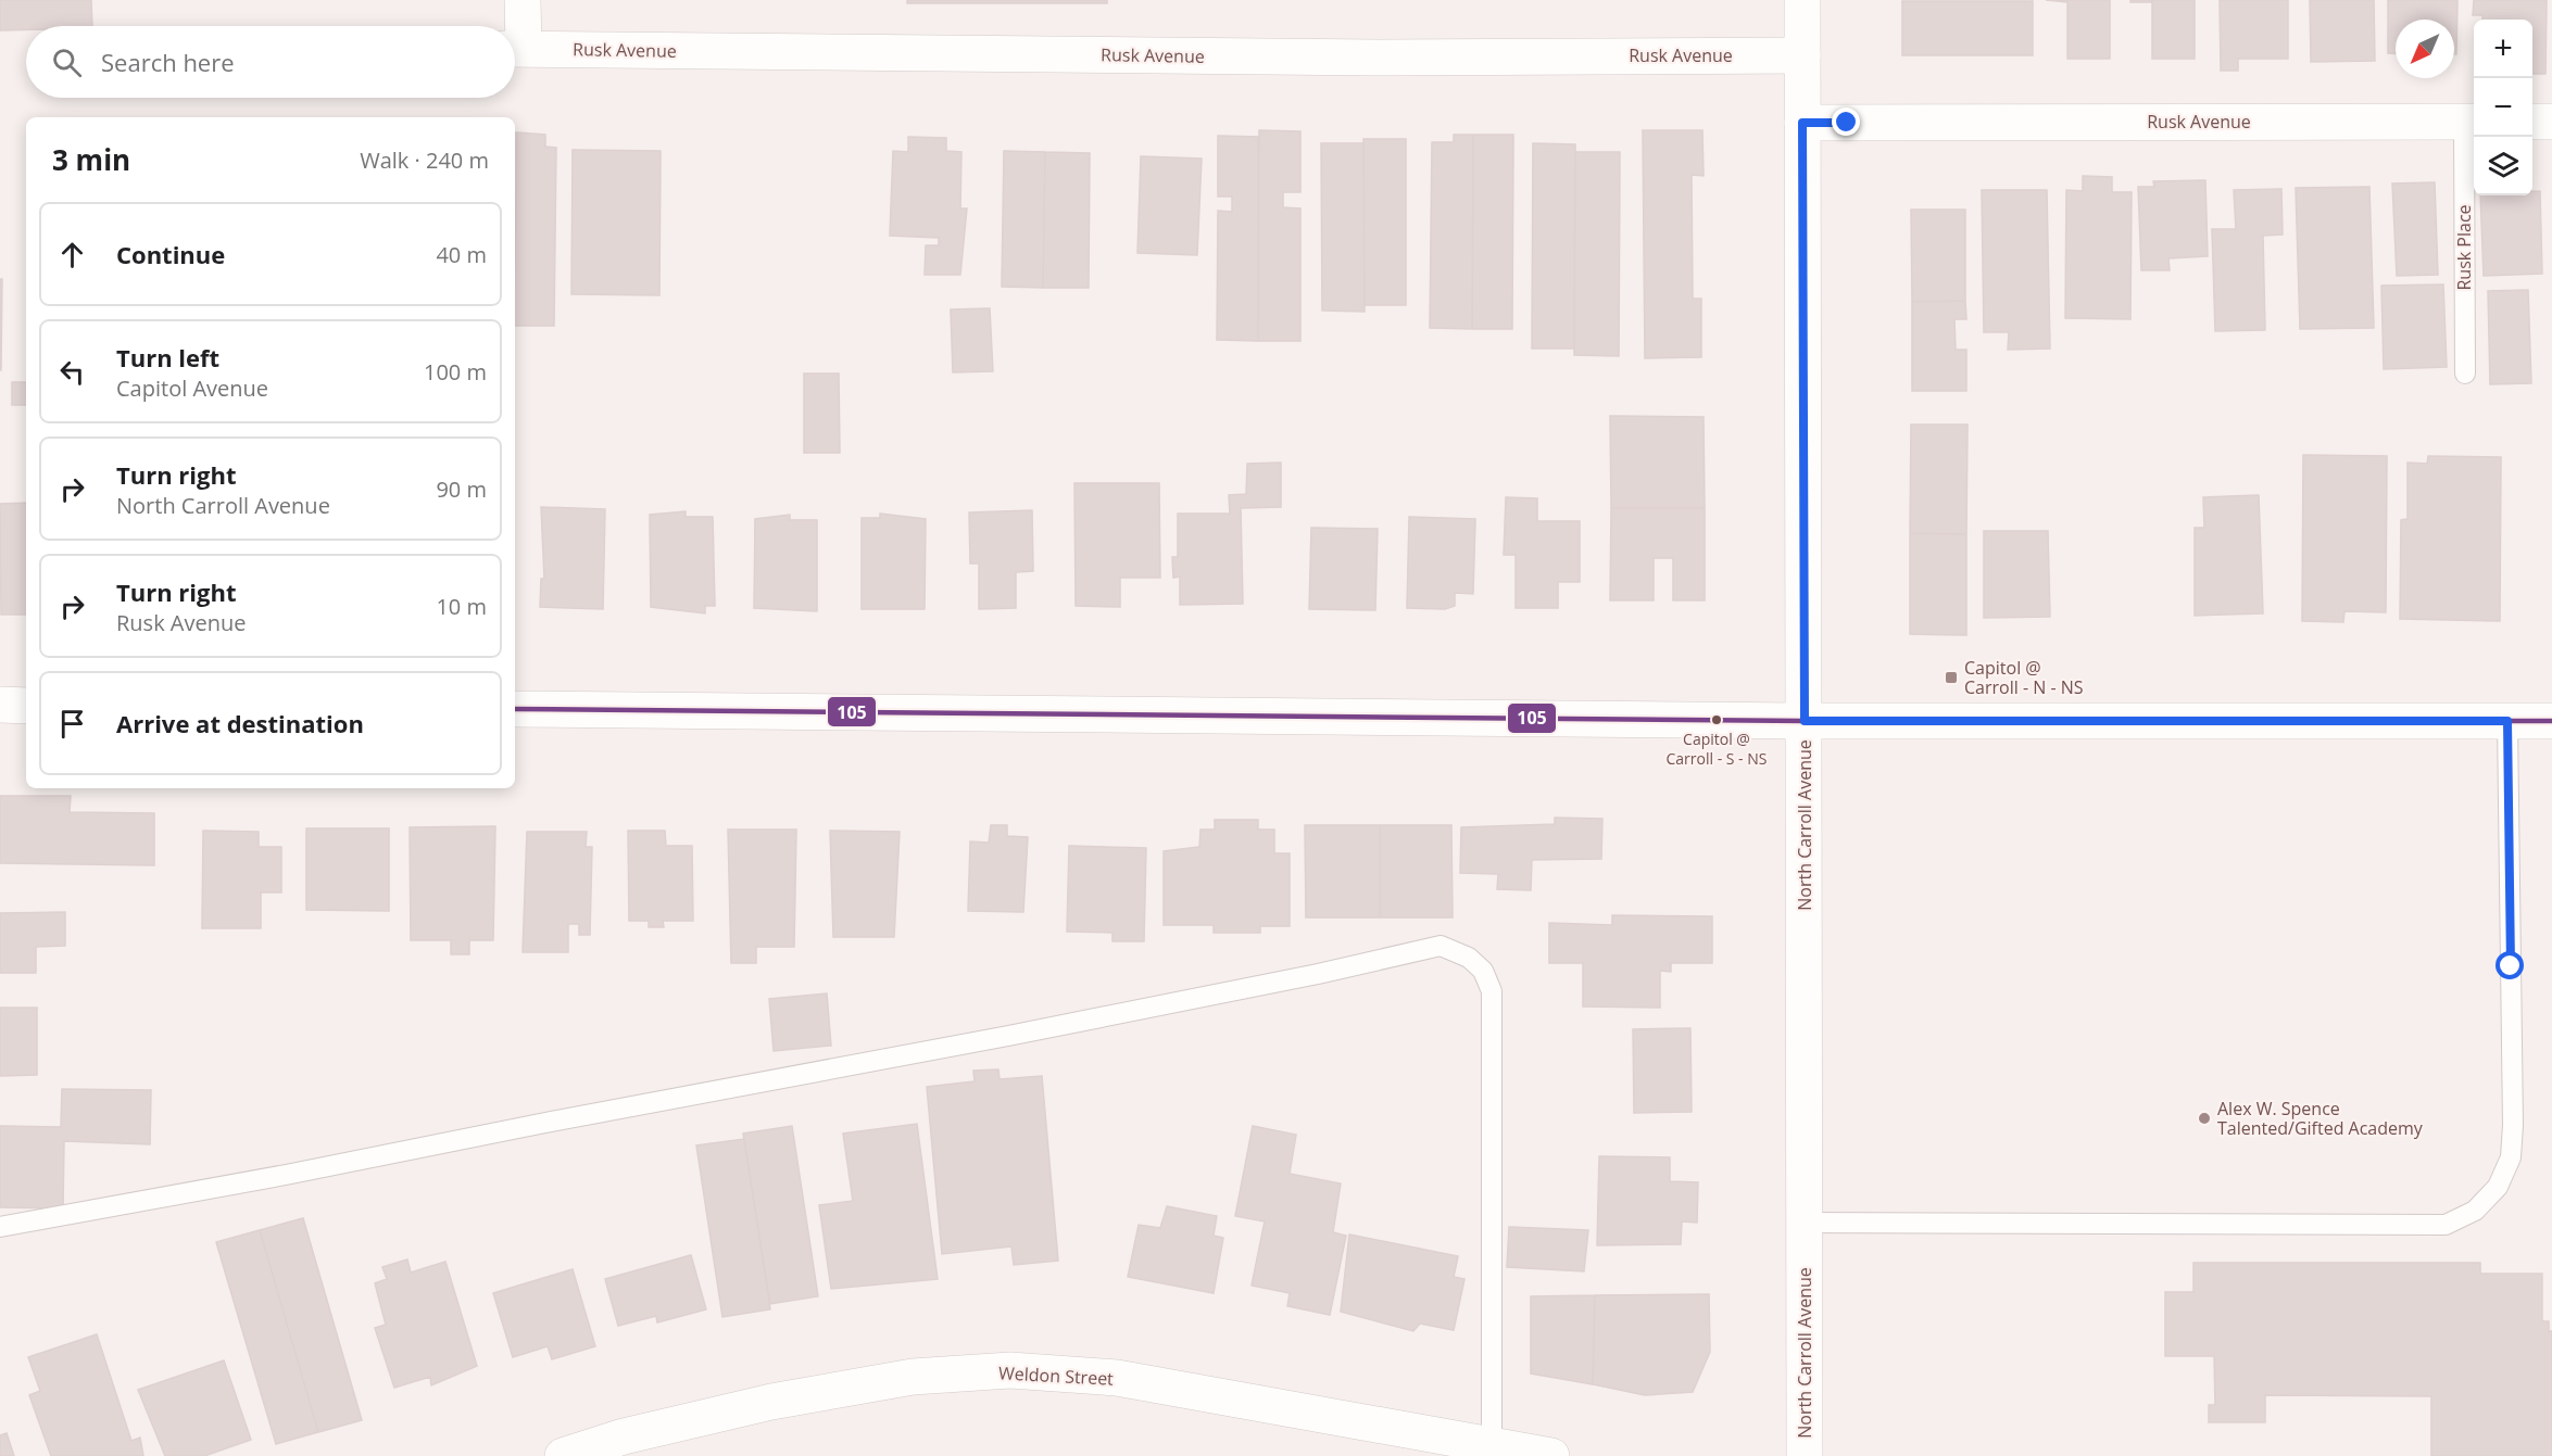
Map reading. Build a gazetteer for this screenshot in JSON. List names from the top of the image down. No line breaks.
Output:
{"streets":{"street":["Rusk Avenue","North Carroll Avenue","Weldon Street"],"lane":["Rusk Place"]},"crossings":[["Rusk Avenue","Rusk Place"],["Rusk Avenue","North Carroll Avenue"]],"places":{"transit":["Capitol @ Carroll - N - NS"],"other":["Capitol @ Carroll - S - NS","Alex W. Spence Talented/Gifted Academy"]},"lines":["transit line 105"],"north":"bottom left","page":{"map_buttons":["+","−"],"search":"Search here","heading":["3 min","Walk · 240 m"],"list":[["Continue","40 m"],["Turn left","Capitol Avenue","100 m"],["Turn right","North Carroll Avenue","90 m"],["Turn right","Rusk Avenue","10 m"],"Arrive at destination"]}}
